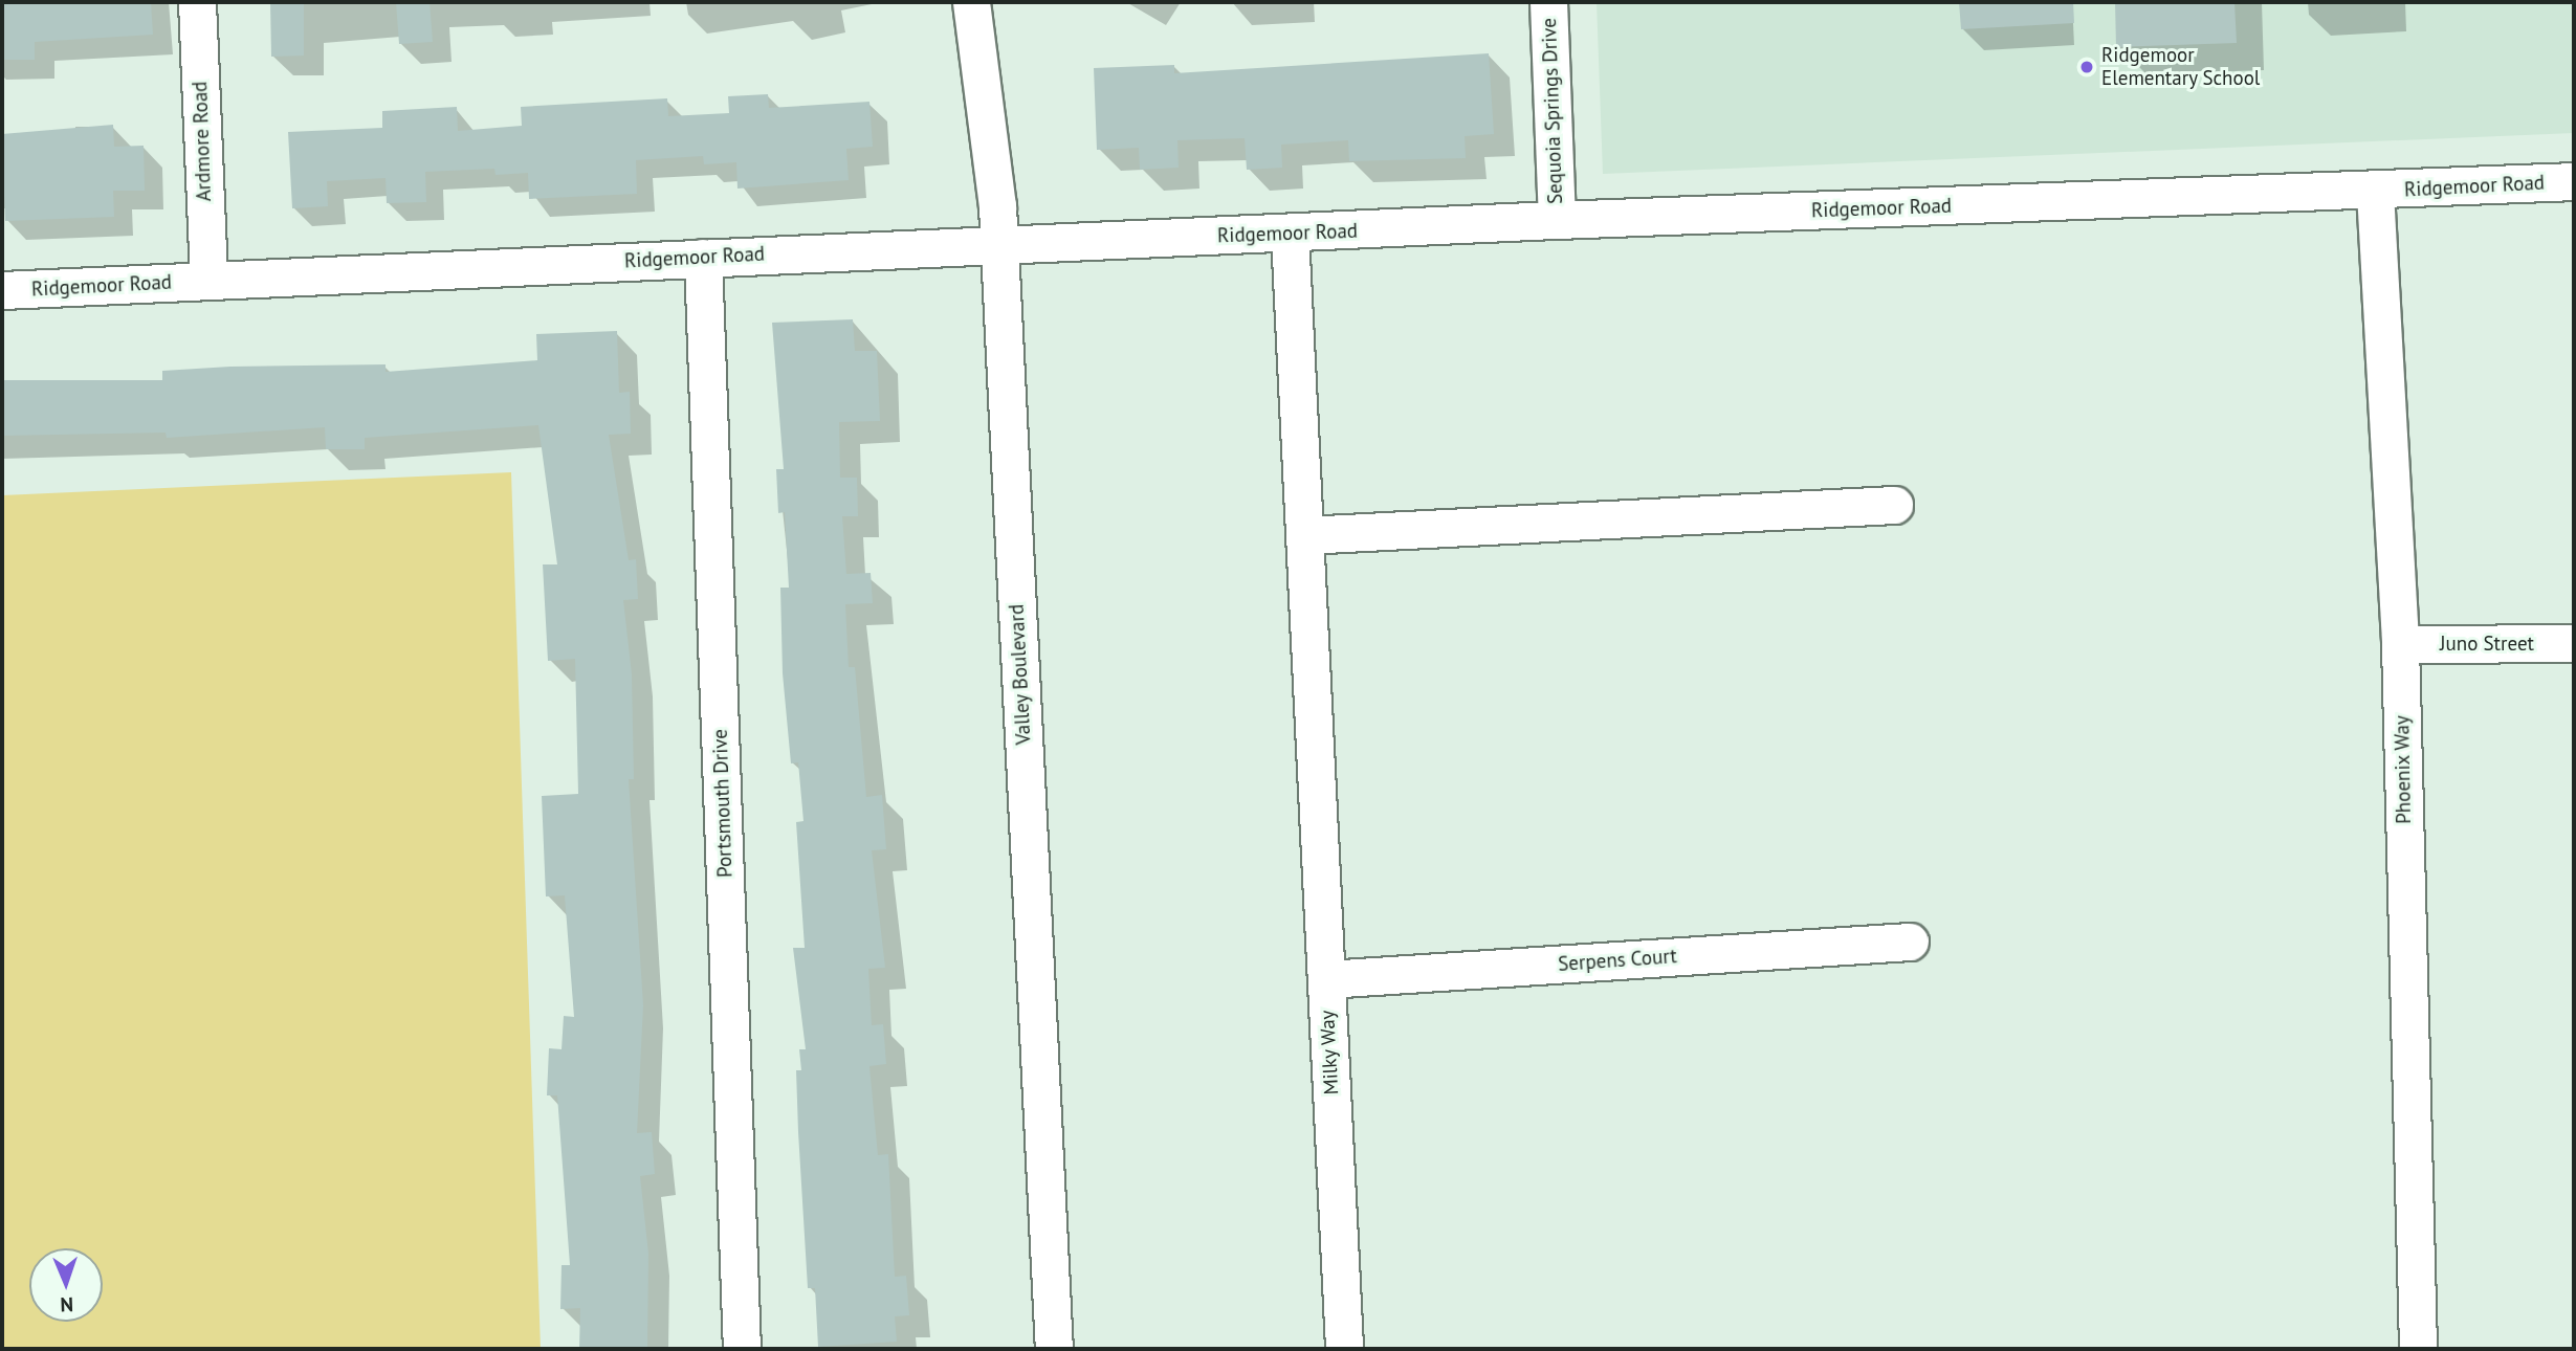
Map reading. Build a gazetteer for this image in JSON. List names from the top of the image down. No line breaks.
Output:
{"streets":{"street":["Sequoia Springs Drive","Ardmore Road","Ridgemoor Road","Juno Street","Valley Boulevard","Phoenix Way","Portsmouth Drive","Serpens Court","Milky Way"]},"crossings":[["Sequoia Springs Drive","Ridgemoor Road"],["Ardmore Road","Ridgemoor Road"],["Ridgemoor Road","Valley Boulevard"],["Ridgemoor Road","Phoenix Way"],["Ridgemoor Road","Portsmouth Drive"],["Ridgemoor Road","Milky Way"],["Juno Street","Phoenix Way"],["Serpens Court","Milky Way"]],"places":["Ridgemoor Elementary School"],"north":"bottom"}
